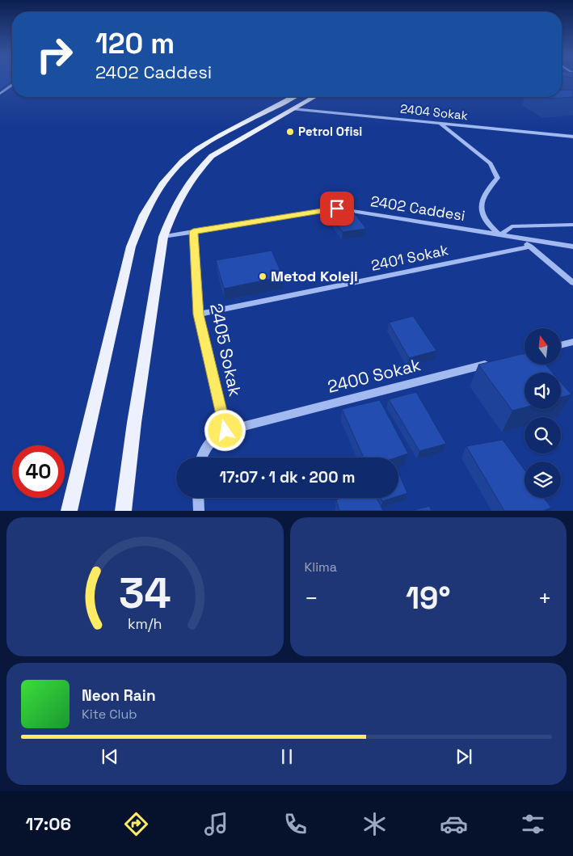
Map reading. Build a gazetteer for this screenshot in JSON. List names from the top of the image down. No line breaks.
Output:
{"streets":{"street":["2404 Sokak","2402 Caddesi","2401 Sokak","2405 Sokak","2400 Sokak"]},"crossings":[["2402 Caddesi","2405 Sokak"],["2401 Sokak","2405 Sokak"],["2405 Sokak","2400 Sokak"]],"places":["Petrol Ofisi","Metod Koleji"],"north":"top","page":{"turn":["120 m","2402 Caddesi"],"limit":"40","trip":"17:07 · 1 dk · 200 m","tile":"Klima","heat":["−","19°","+"],"song":["Neon Rain","Kite Club"],"tabs":"17:06","gauge":["34","km/h"]}}
